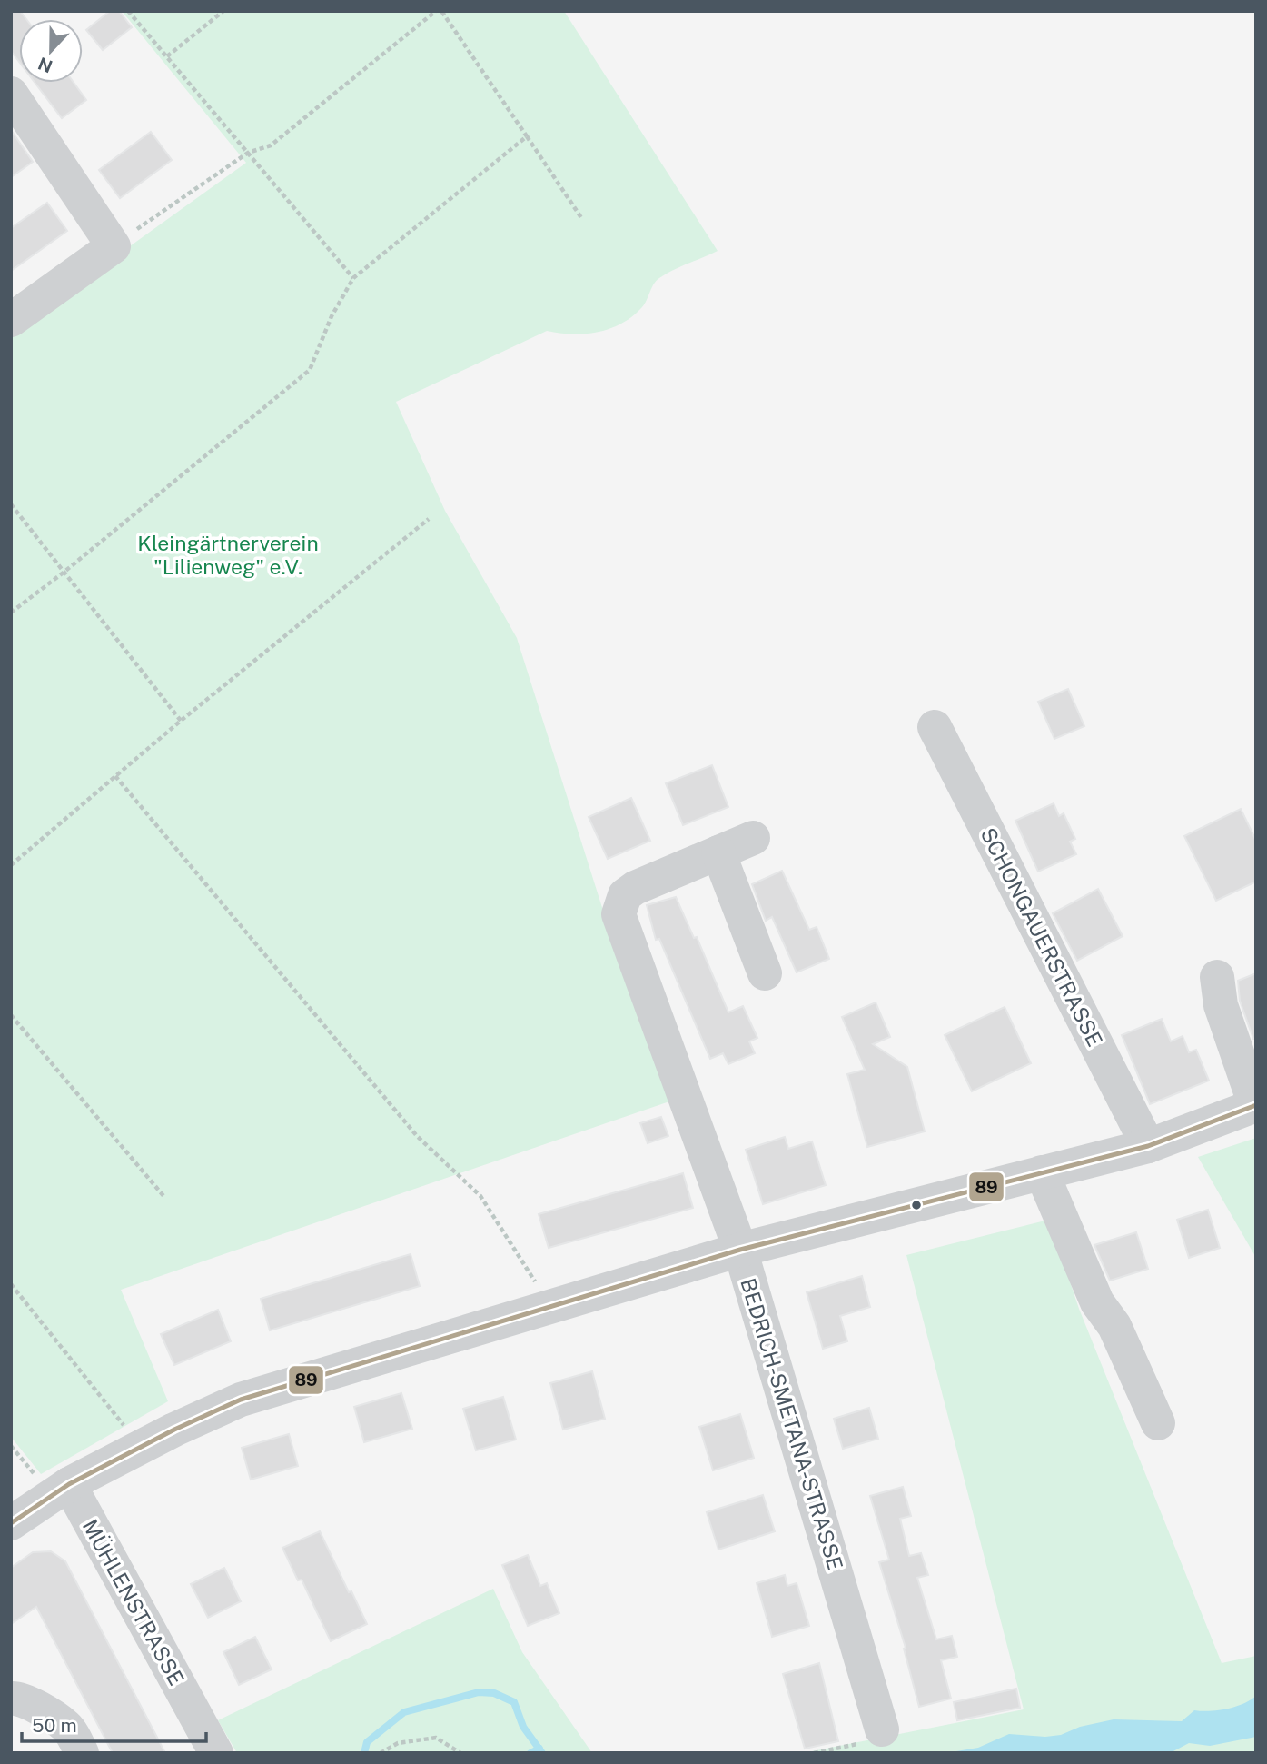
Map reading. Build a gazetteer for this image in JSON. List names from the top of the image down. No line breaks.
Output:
{"streets":{"street":["SCHONGAUERSTRASSE","BEDRICH-SMETANA-STRASSE","MÜHLENSTRASSE"]},"parks":["Kleingärtnerverein \"Lilienweg\" e.V."],"lines":["transit line 89"],"scale_bar":"50 m","north":"bottom"}
